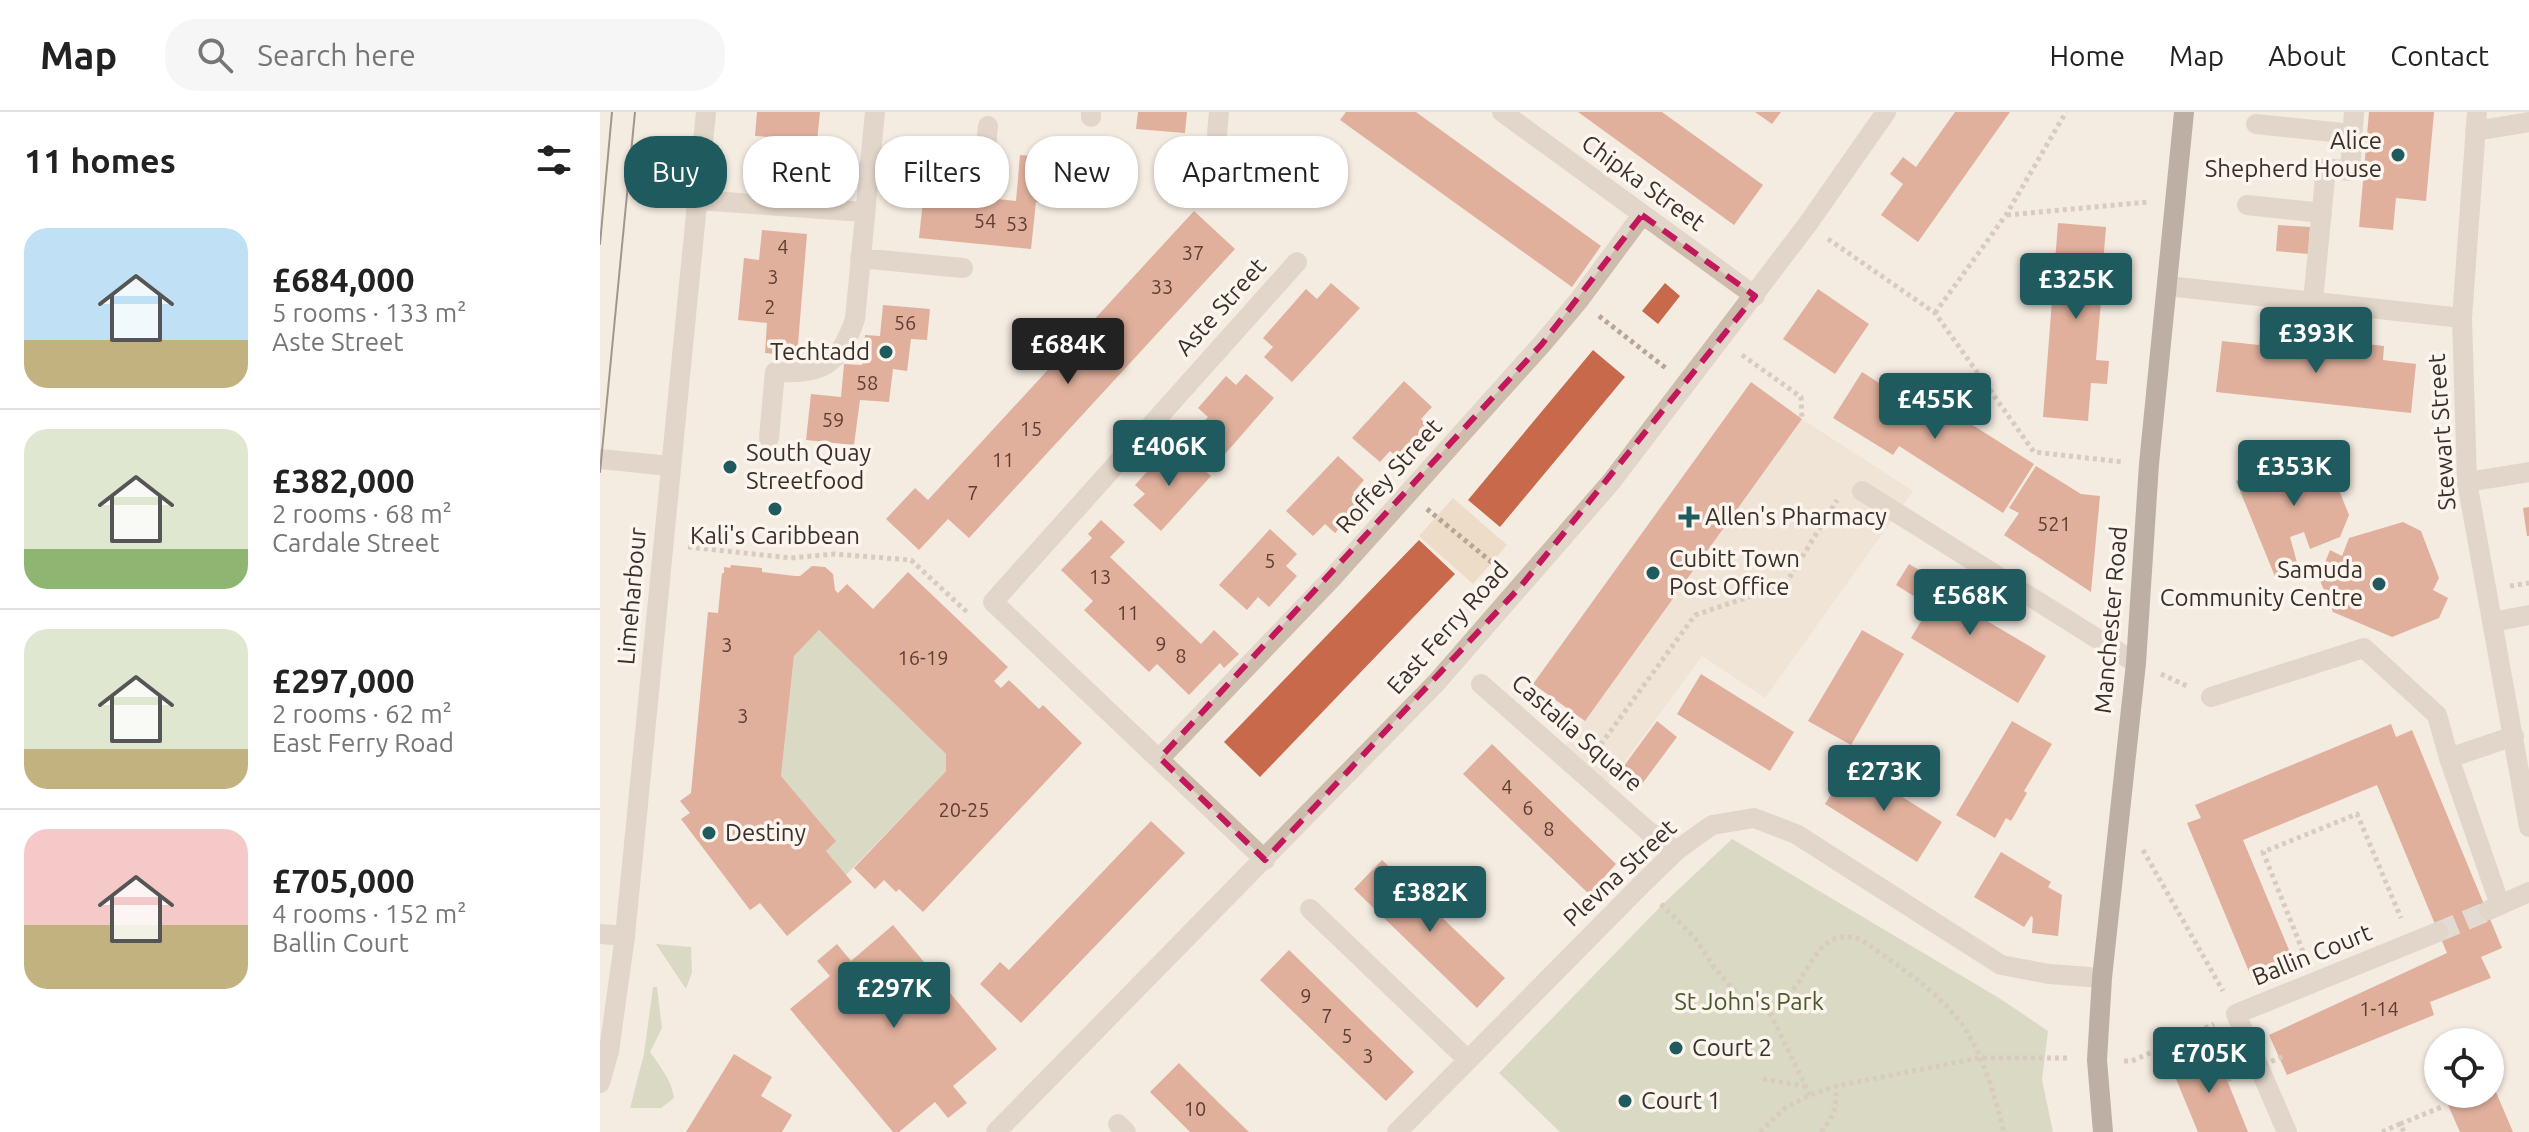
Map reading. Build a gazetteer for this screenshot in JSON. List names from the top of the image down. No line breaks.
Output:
{"streets":{"main road":["Manchester Road"],"street":["Chipka Street","Aste Street","Stewart Street","Roffey Street","Limeharbour","East Ferry Road","Castalia Square","Plevna Street","Ballin Court"]},"crossings":[["Chipka Street","Roffey Street"],["Chipka Street","East Ferry Road"],["Aste Street","Roffey Street"],["Stewart Street","Manchester Road"],["Manchester Road","Plevna Street"],["Castalia Square","Plevna Street"]],"parks":["St John's Park"],"places":{"other":["Alice Shepherd House","Techtadd","South Quay Streetfood","Kali's Caribbean","Cubitt Town Post Office","Samuda Community Centre","Destiny","Court 2","Court 1"],"health":["Allen's Pharmacy"]},"house_numbers":["54","53","4","37","3","33","2","56","58","59","15","11","7","521","5","13","11","9","3","8","16-19","3","4","6","20-25","8","9","1-14","7","5","3","10"],"page":{"header":"Map","search":"Search here","nav":["Home","Map","About","Contact"],"heading":"11 homes","chip":["Buy","Rent","Filters","New","Apartment"],"list":[{"name":"£684,000","note":"5 rooms · 133 m² · Aste Street"},{"name":"£382,000","note":"2 rooms · 68 m² · Cardale Street"},{"name":"£297,000","note":"2 rooms · 62 m² · East Ferry Road"},{"name":"£705,000","note":"4 rooms · 152 m² · Ballin Court"}],"price":["£325K","£393K","£684K","£455K","£406K","£353K","£568K","£273K","£382K","£297K","£705K"]}}
